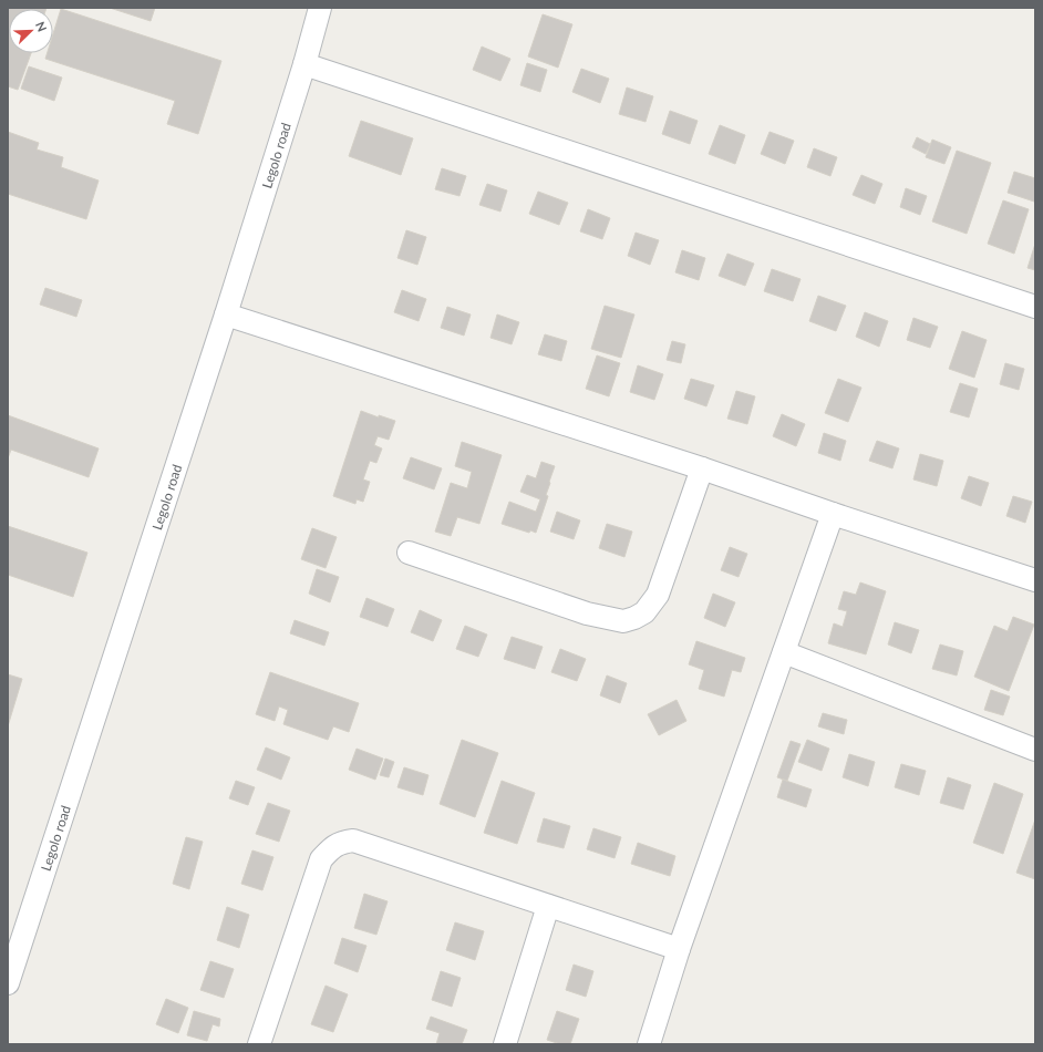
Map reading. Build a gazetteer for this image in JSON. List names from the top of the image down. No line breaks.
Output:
{"streets":{"street":["Legolo road"]},"north":"top right"}
